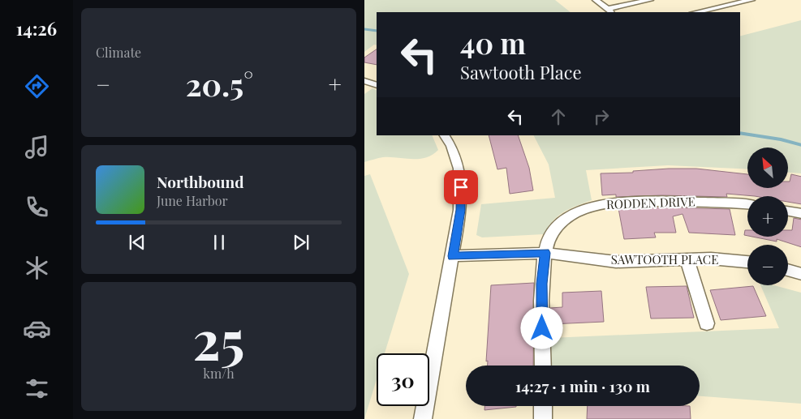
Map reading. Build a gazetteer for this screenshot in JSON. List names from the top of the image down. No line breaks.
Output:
{"streets":{"street":["RODDEN DRIVE","SAWTOOTH PLACE"]},"crossings":[["RODDEN DRIVE","SAWTOOTH PLACE"]],"north":"top left","page":{"tabs":"14:26","tile":["Climate",["25","km/h"]],"turn":["40 m","Sawtooth Place"],"heat":["−","20.5°","+"],"map_buttons":["+","−"],"song":["Northbound","June Harbor"],"limit":"30","trip":"14:27 · 1 min · 130 m"}}
